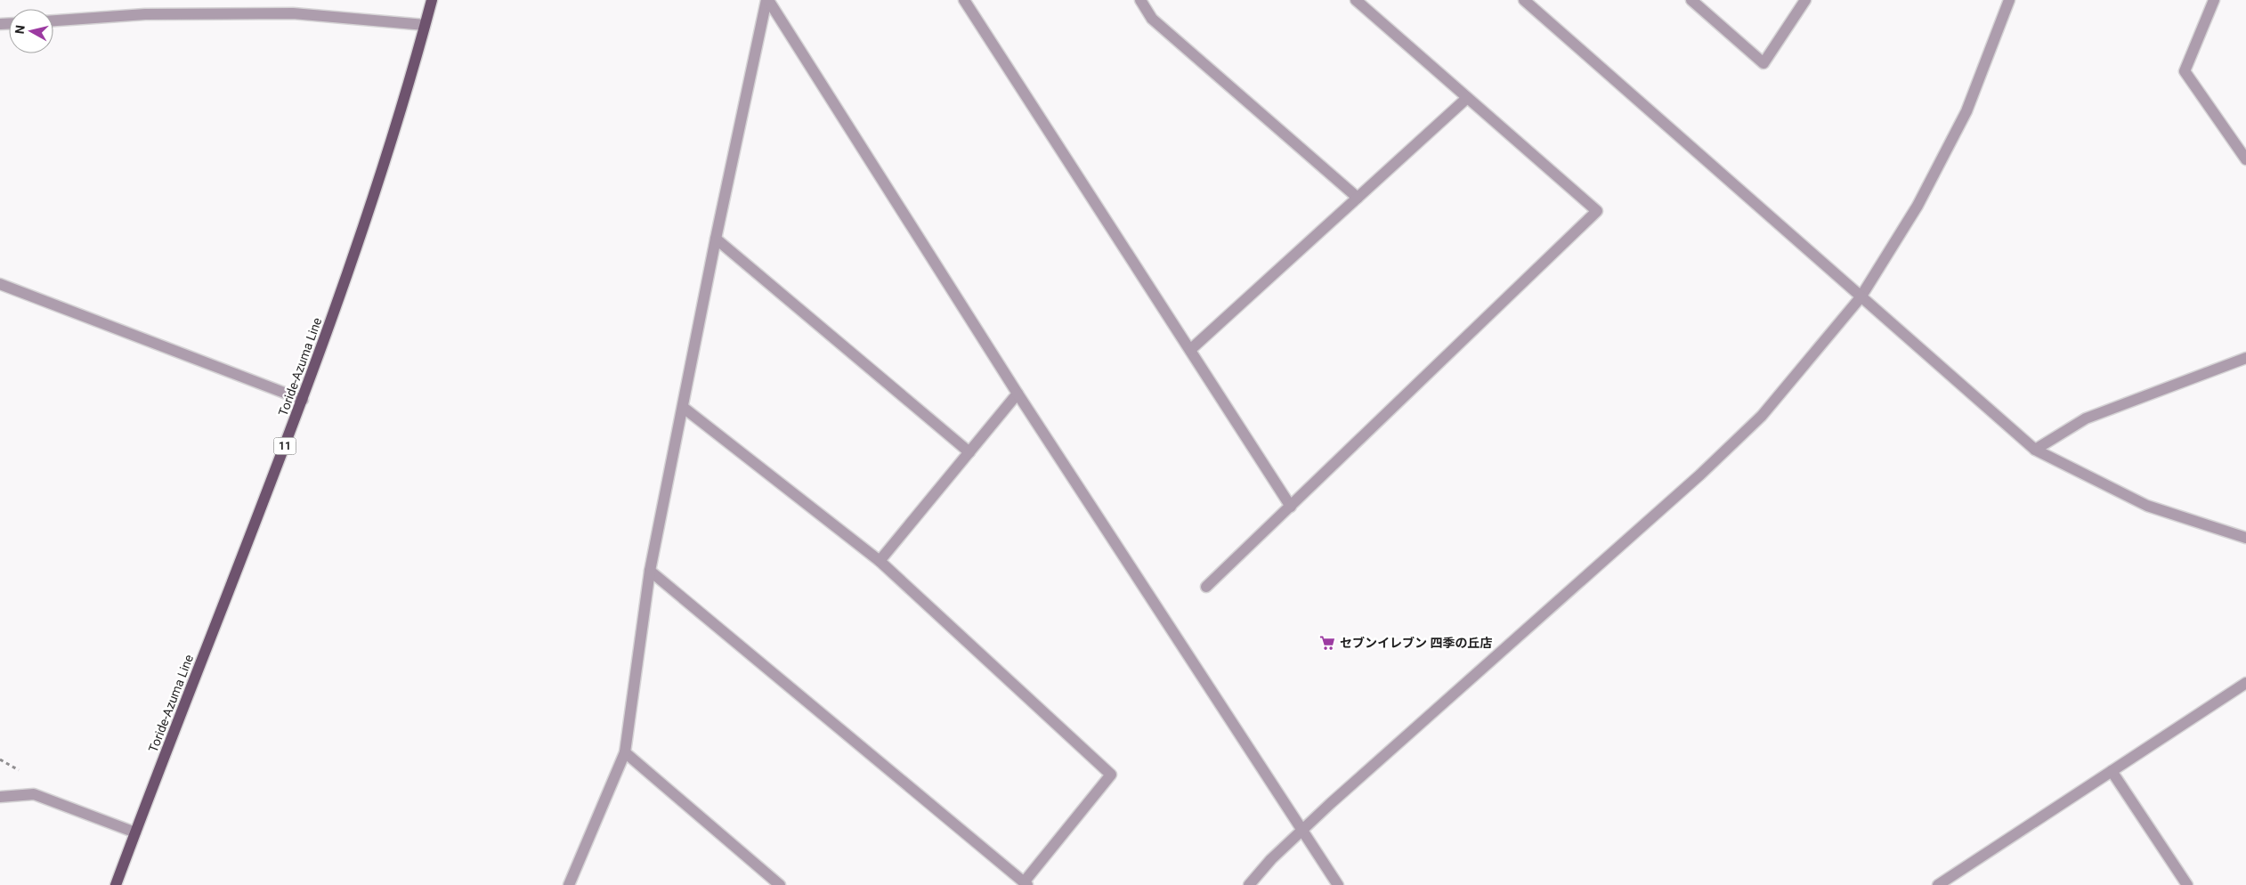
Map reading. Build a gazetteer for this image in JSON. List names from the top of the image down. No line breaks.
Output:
{"streets":{"main road":["Toride-Azuma Line","11"]},"places":{"supermarket":["セブンイレブン 四季の丘店"]},"north":"left"}
